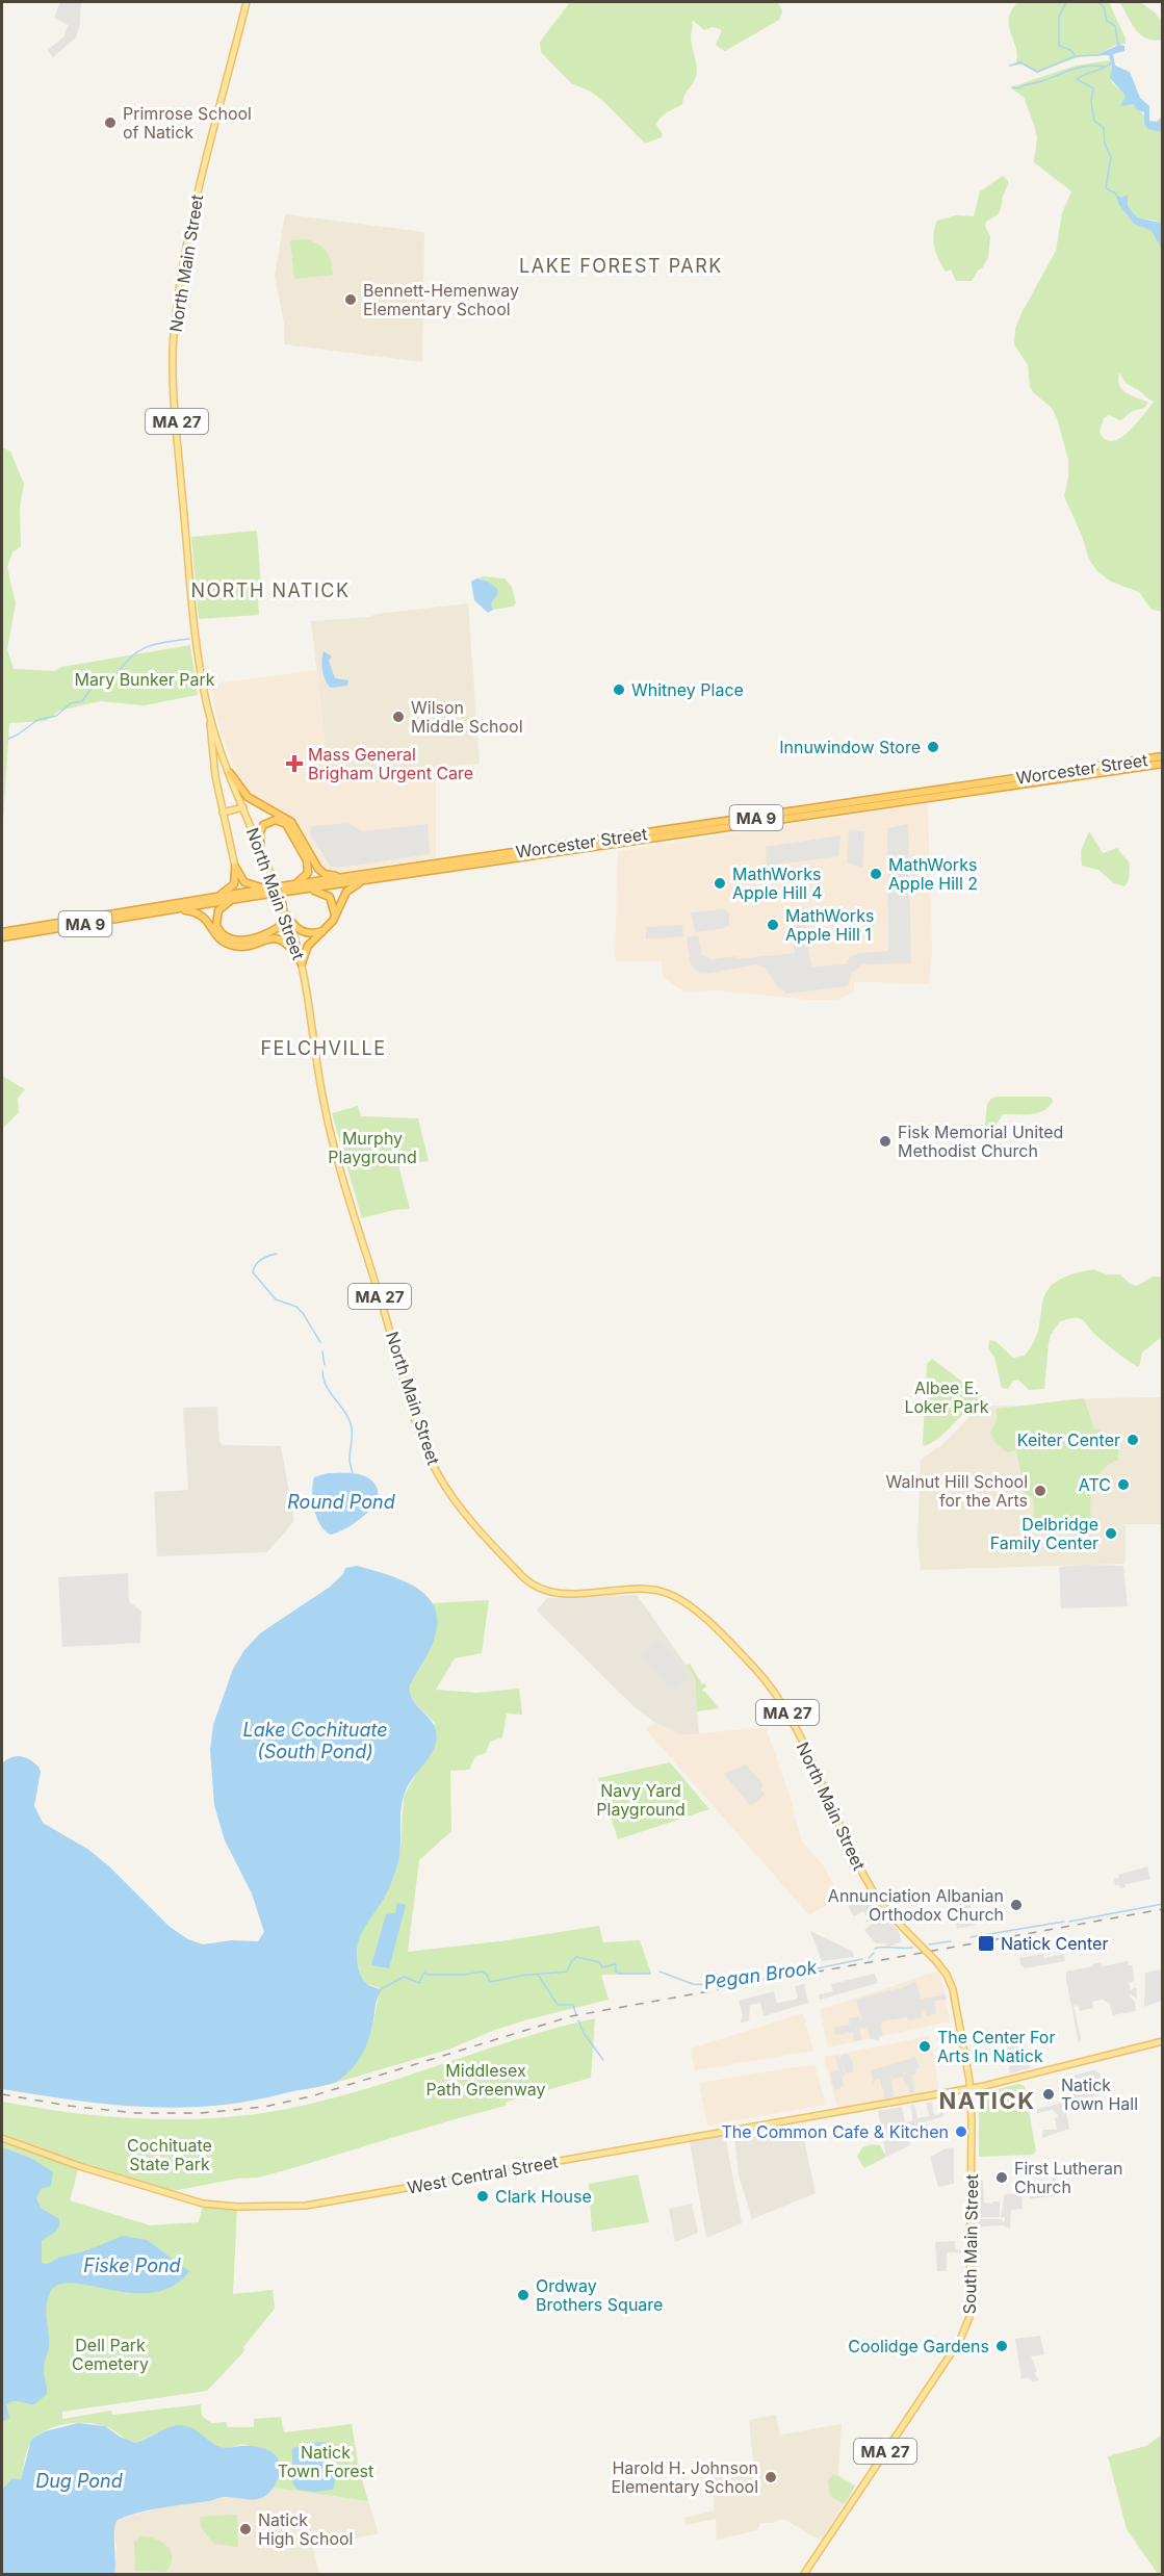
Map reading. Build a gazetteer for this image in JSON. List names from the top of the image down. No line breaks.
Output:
{"streets":{"highway":["Worcester Street","MA 9"],"main road":["North Main Street","MA 27","West Central Street","South Main Street"]},"crossings":[["North Main Street","West Central Street"],["North Main Street","South Main Street"],["West Central Street","South Main Street"]],"districts":["LAKE FOREST PARK","NORTH NATICK","FELCHVILLE","NATICK"],"water":["Round Pond","Lake Cochituate (South Pond)","Pegan Brook","Fiske Pond","Dug Pond"],"parks":["Mary Bunker Park","Murphy Playground","Albee E. Loker Park","Navy Yard Playground","Middlesex Path Greenway","Cochituate State Park","Dell Park Cemetery","Natick Town Forest"],"places":{"other":["Primrose School of Natick","Bennett-Hemenway Elementary School","Whitney Place","Wilson Middle School","Innuwindow Store","MathWorks Apple Hill 2","MathWorks Apple Hill 4","MathWorks Apple Hill 1","Fisk Memorial United Methodist Church","Keiter Center","ATC","Walnut Hill School for the Arts","Delbridge Family Center","Annunciation Albanian Orthodox Church","The Center For Arts In Natick","Natick Town Hall","The Common Cafe & Kitchen","First Lutheran Church","Clark House","Ordway Brothers Square","Coolidge Gardens","Harold H. Johnson Elementary School","Natick High School"],"health":["Mass General Brigham Urgent Care"],"transit":["Natick Center"]}}
